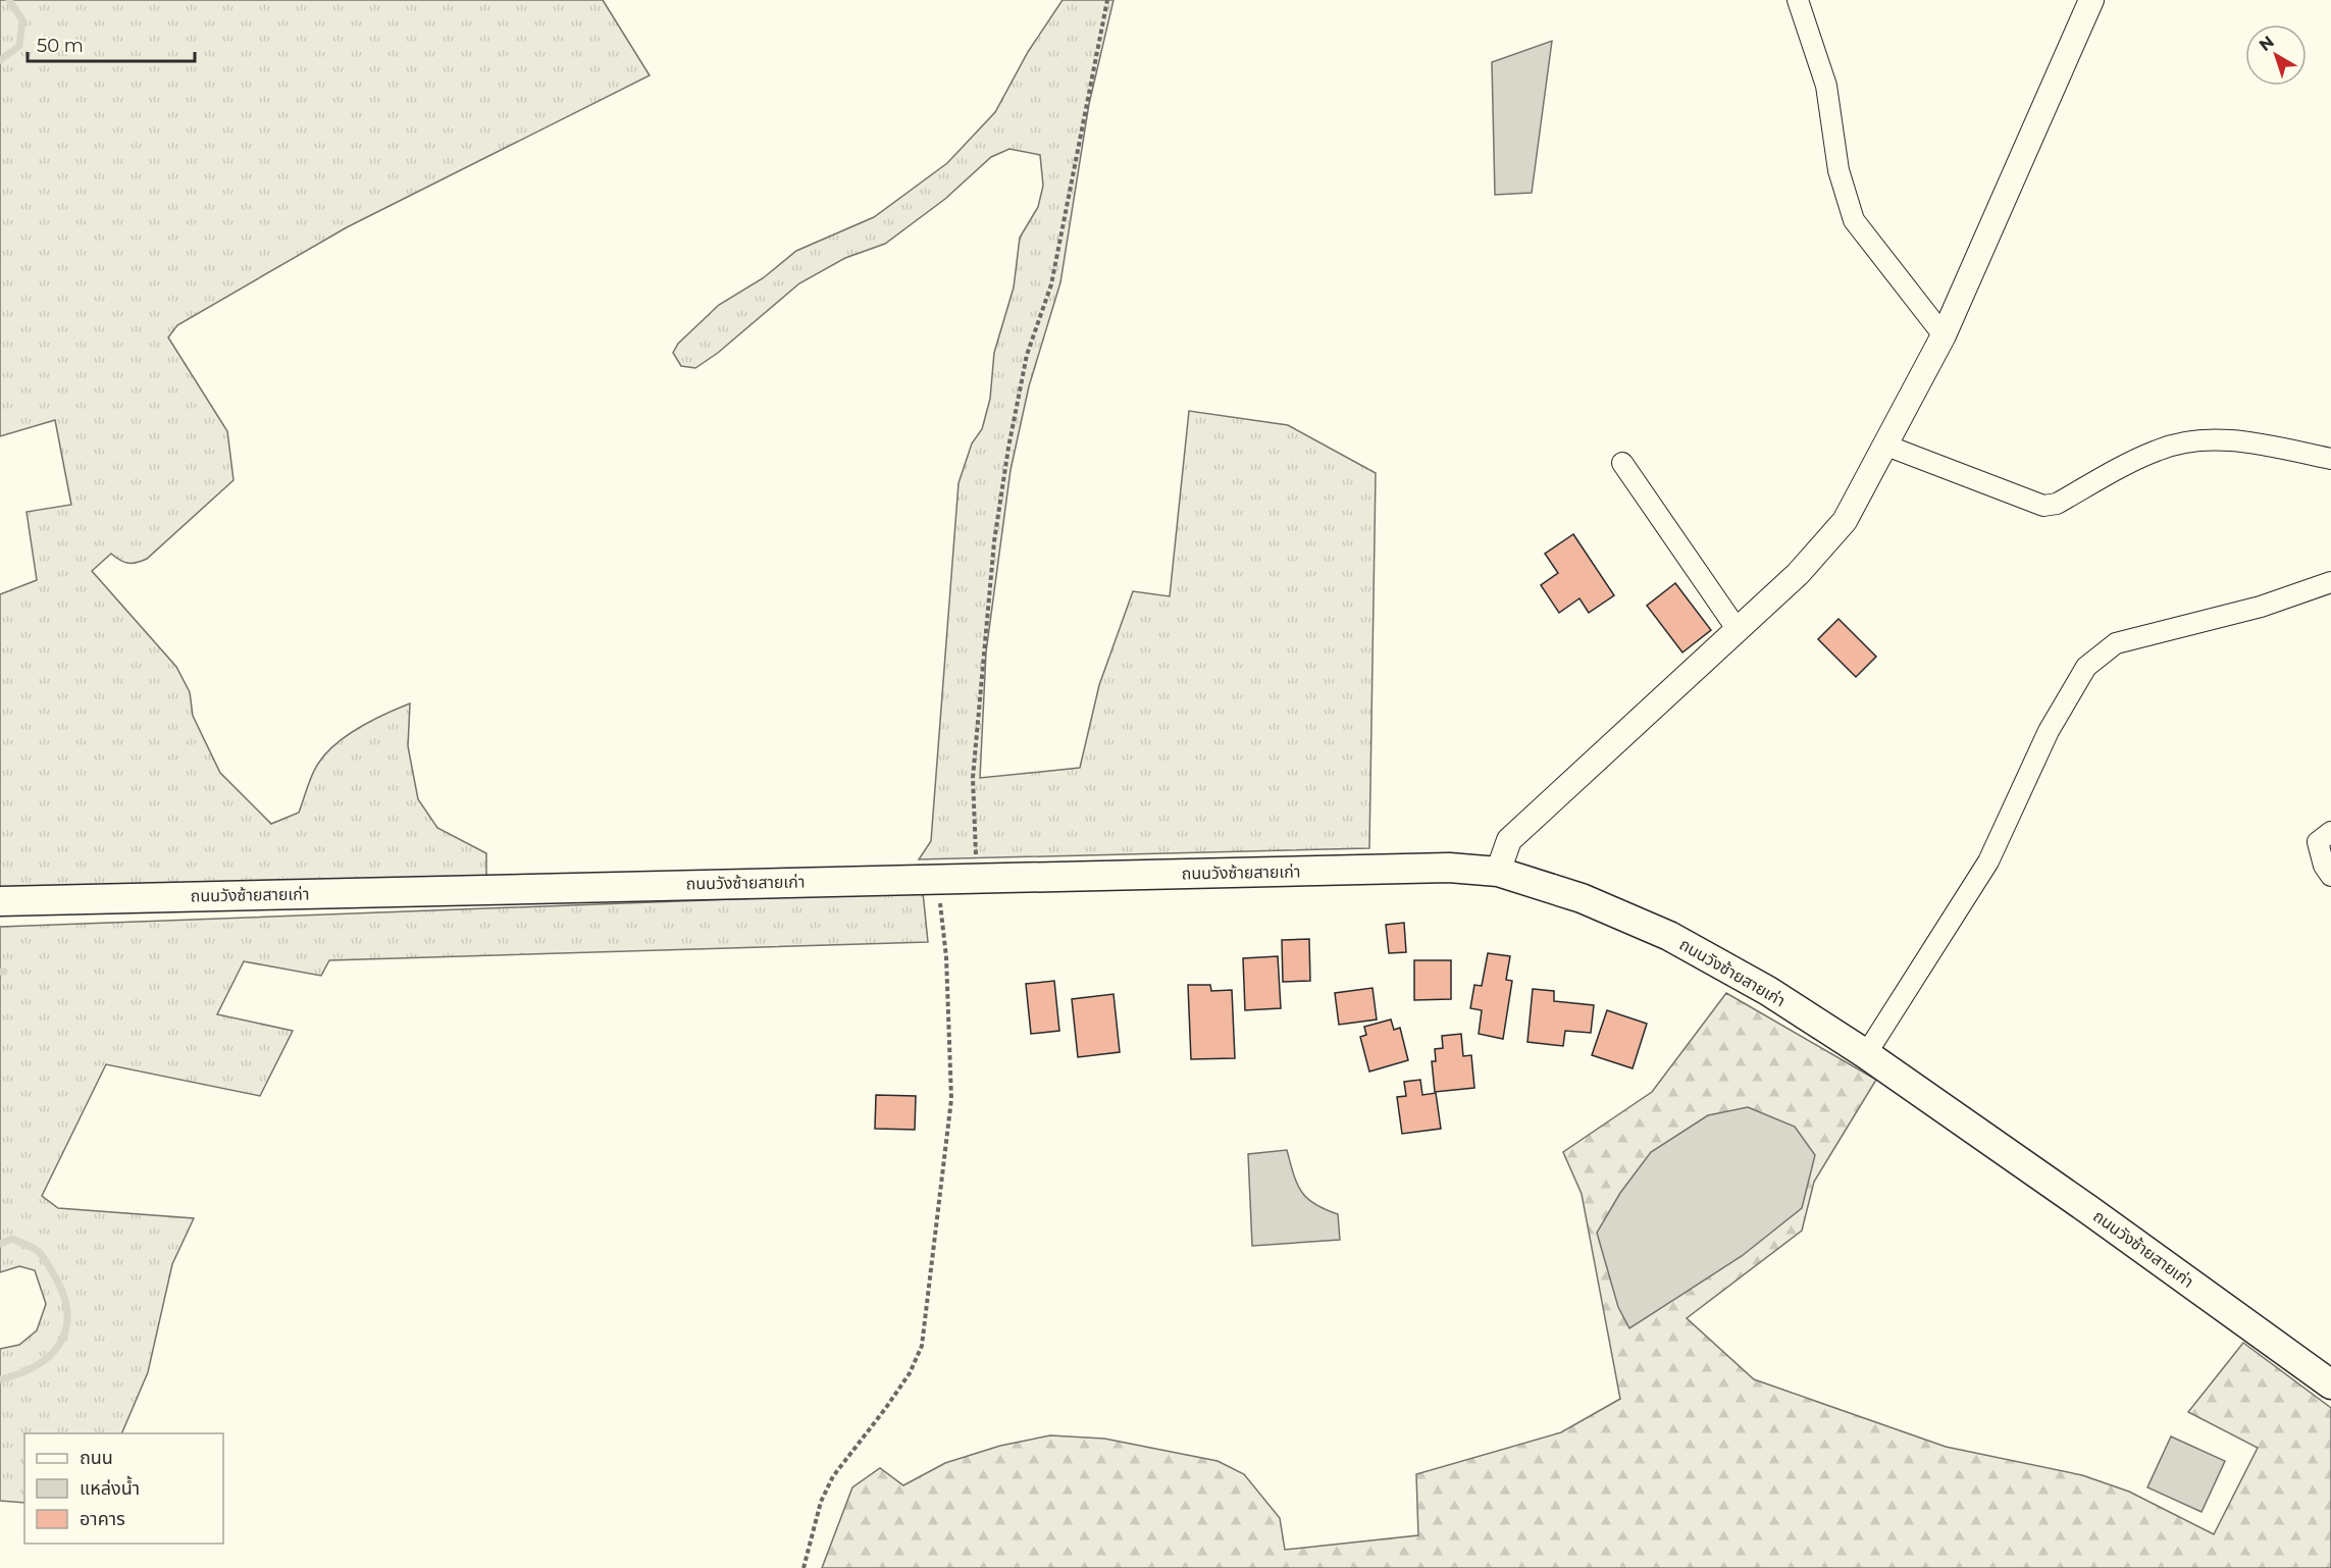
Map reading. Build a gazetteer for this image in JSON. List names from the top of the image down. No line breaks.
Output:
{"streets":{"main road":["ถนนวังซ้ายสายเก่า"]},"legend":["ถนน","แหล่งน้ำ","อาคาร"],"scale_bar":"50 m","north":"top left"}
